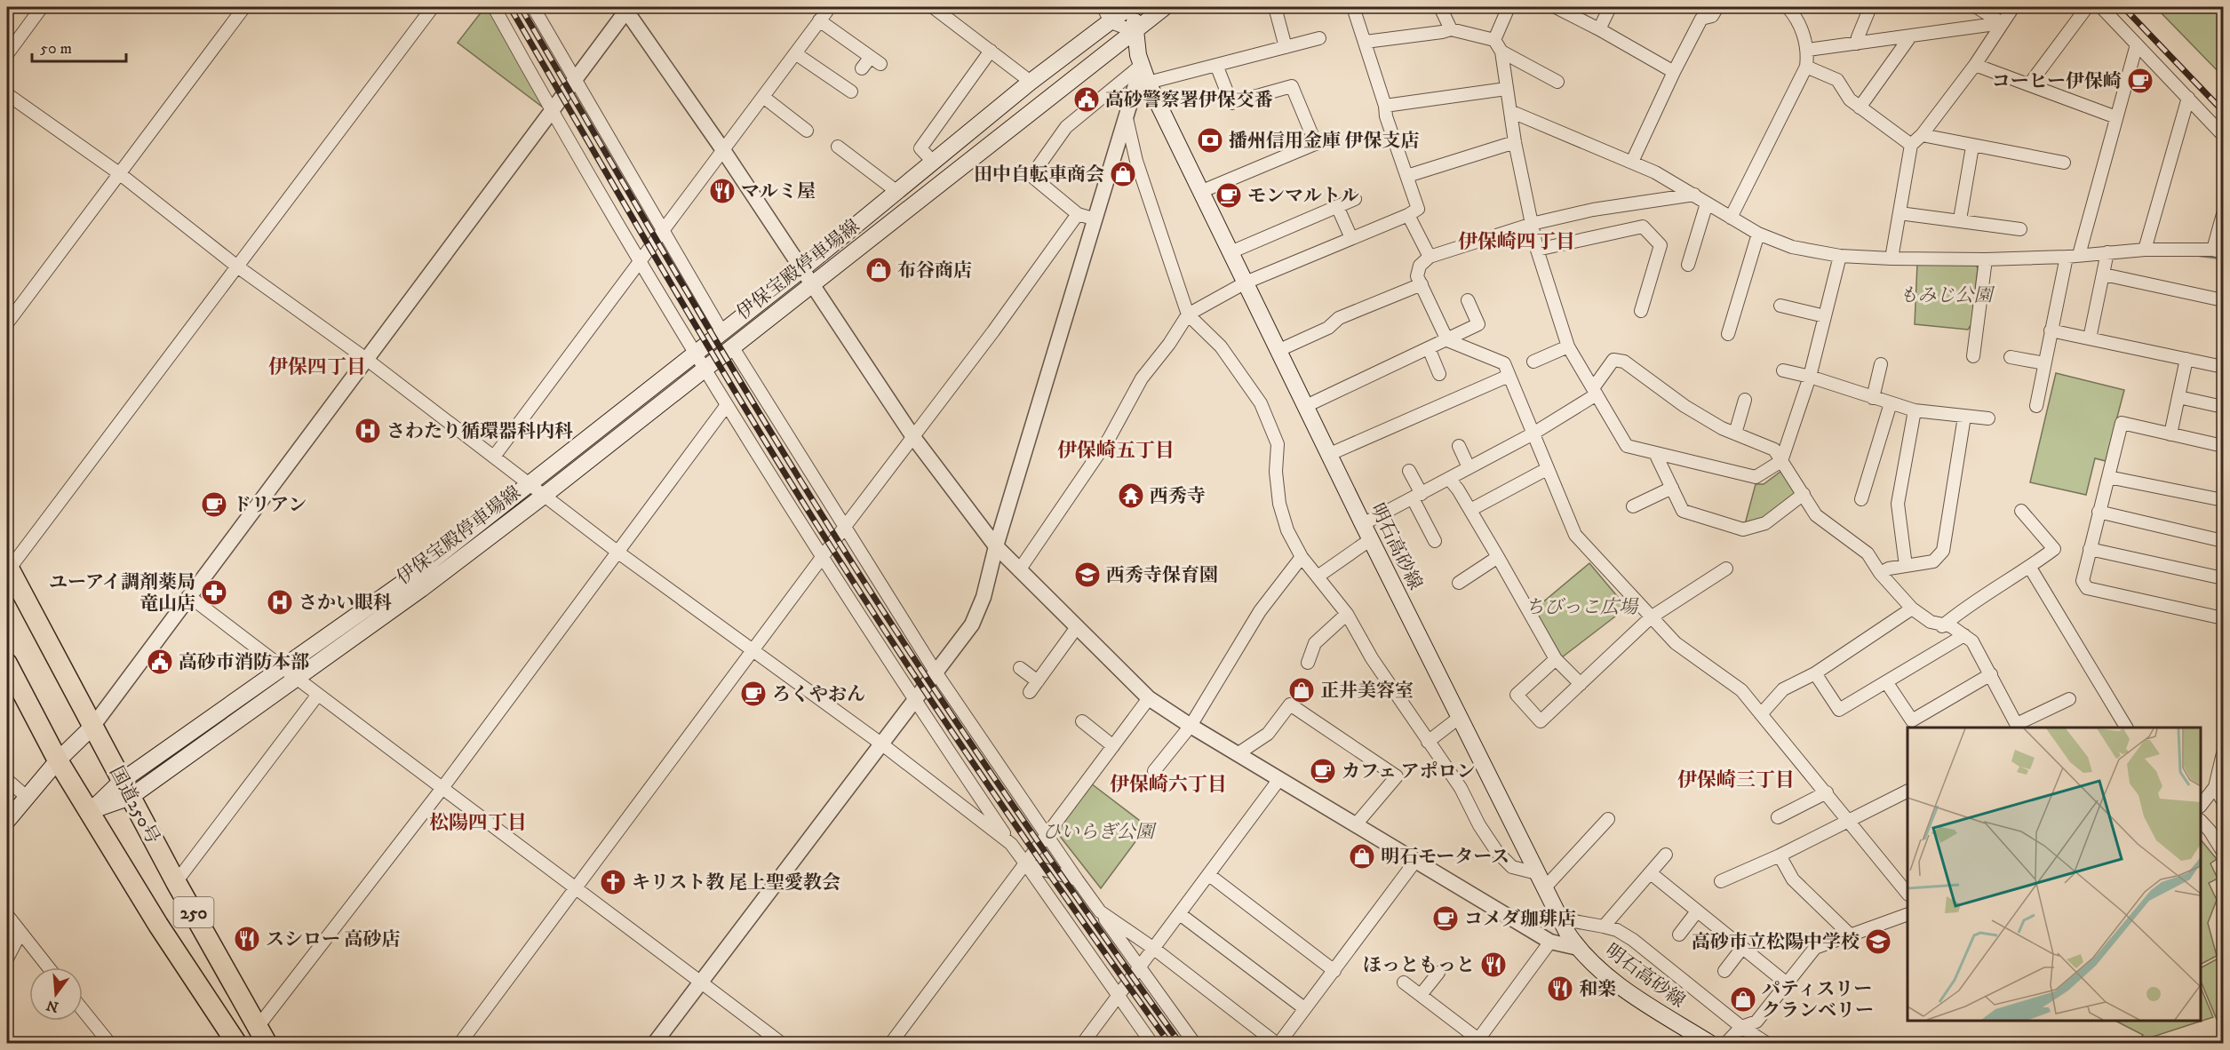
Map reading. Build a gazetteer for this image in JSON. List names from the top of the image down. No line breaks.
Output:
{"streets":{"highway":["国道250号","250"],"main road":["伊保宝殿停車場線","明石高砂線"]},"crossings":[["伊保宝殿停車場線","明石高砂線"],["伊保宝殿停車場線","国道250号"],["伊保宝殿停車場線","250"]],"districts":["伊保崎四丁目","伊保四丁目","伊保崎五丁目","伊保崎三丁目","伊保崎六丁目","松陽四丁目"],"parks":["もみじ公園","ちびっこ広場","ひいらぎ公園"],"places":{"cafe":["コーヒー伊保崎","モンマルトル","ドリアン","ろくやおん","カフェ アポロン","コメダ珈琲店"],"public building":["高砂警察署伊保交番","高砂市消防本部"],"bank":["播州信用金庫 伊保支店"],"shop":["田中自転車商会","布谷商店","正井美容室","明石モータース","パティスリー クランベリー"],"restaurant":["マルミ屋","スシロー 高砂店","ほっともっと","和楽"],"hospital":["さわたり循環器科内科","さかい眼科"],"temple":["西秀寺"],"school or university":["西秀寺保育園","高砂市立松陽中学校"],"pharmacy":["ユーアイ調剤薬局 竜山店"],"church":["キリスト教 尾上聖愛教会"]},"scale_bar":"50 m","north":"bottom"}
